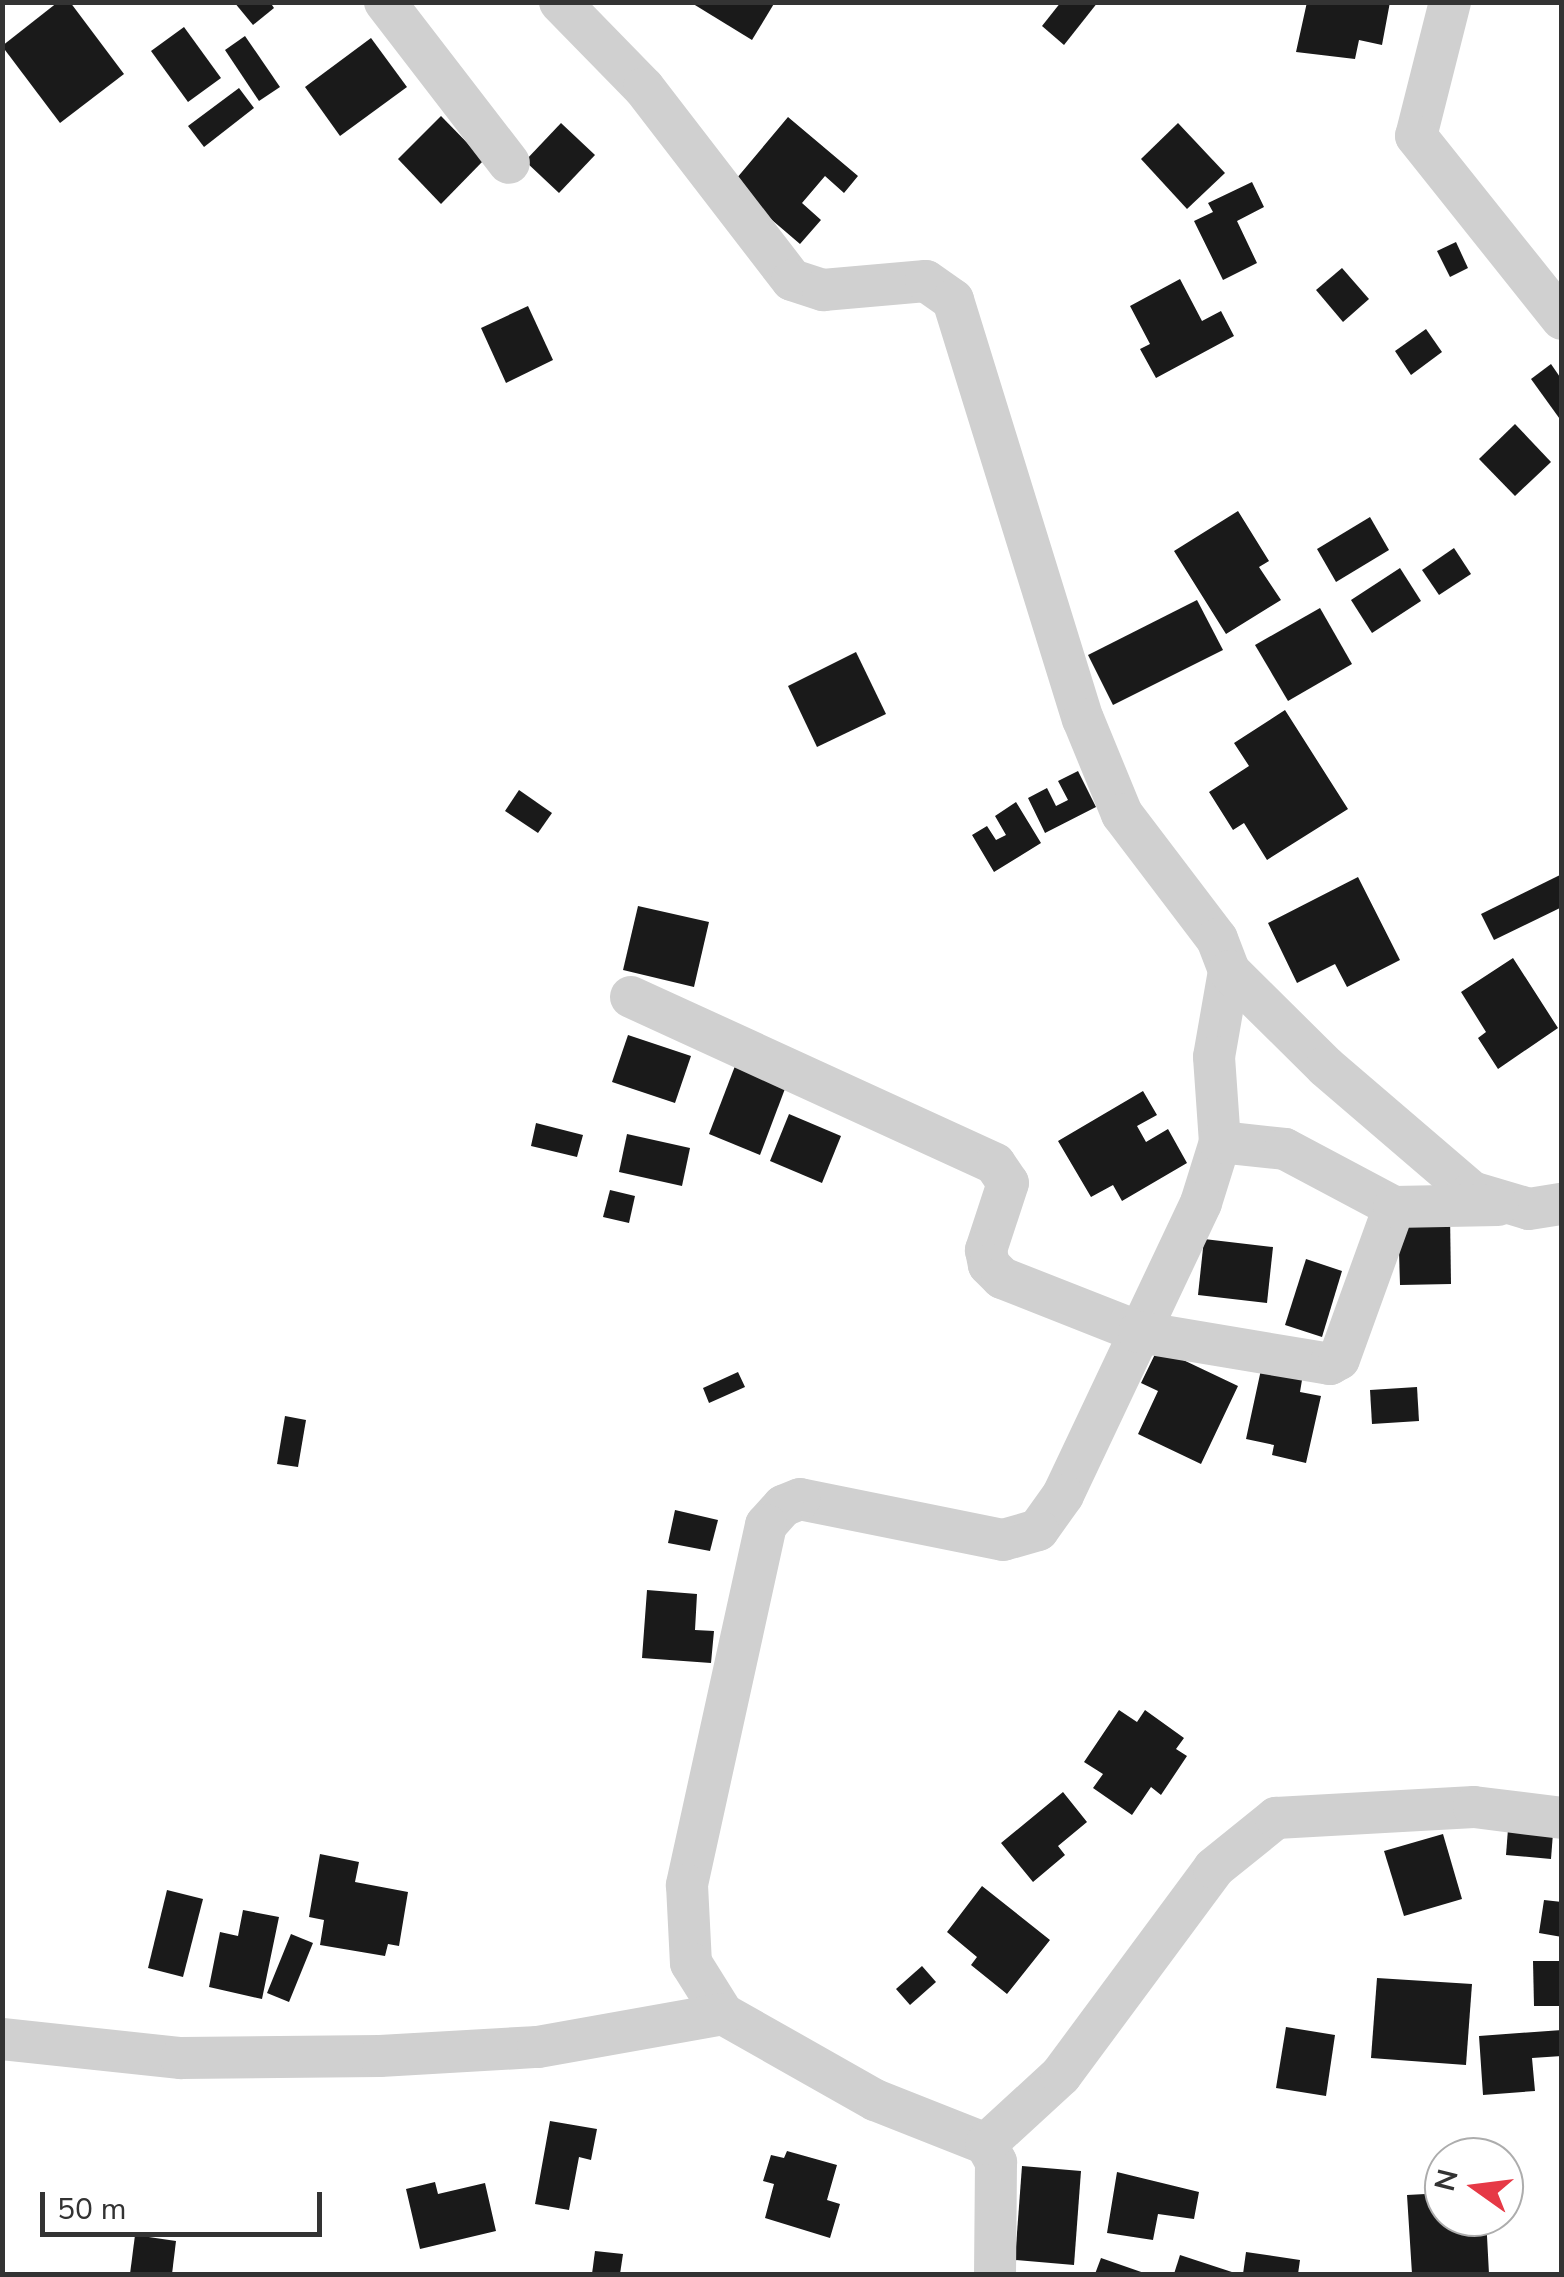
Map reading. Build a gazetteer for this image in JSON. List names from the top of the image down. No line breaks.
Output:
{"scale_bar":"50 m","north":"left"}
